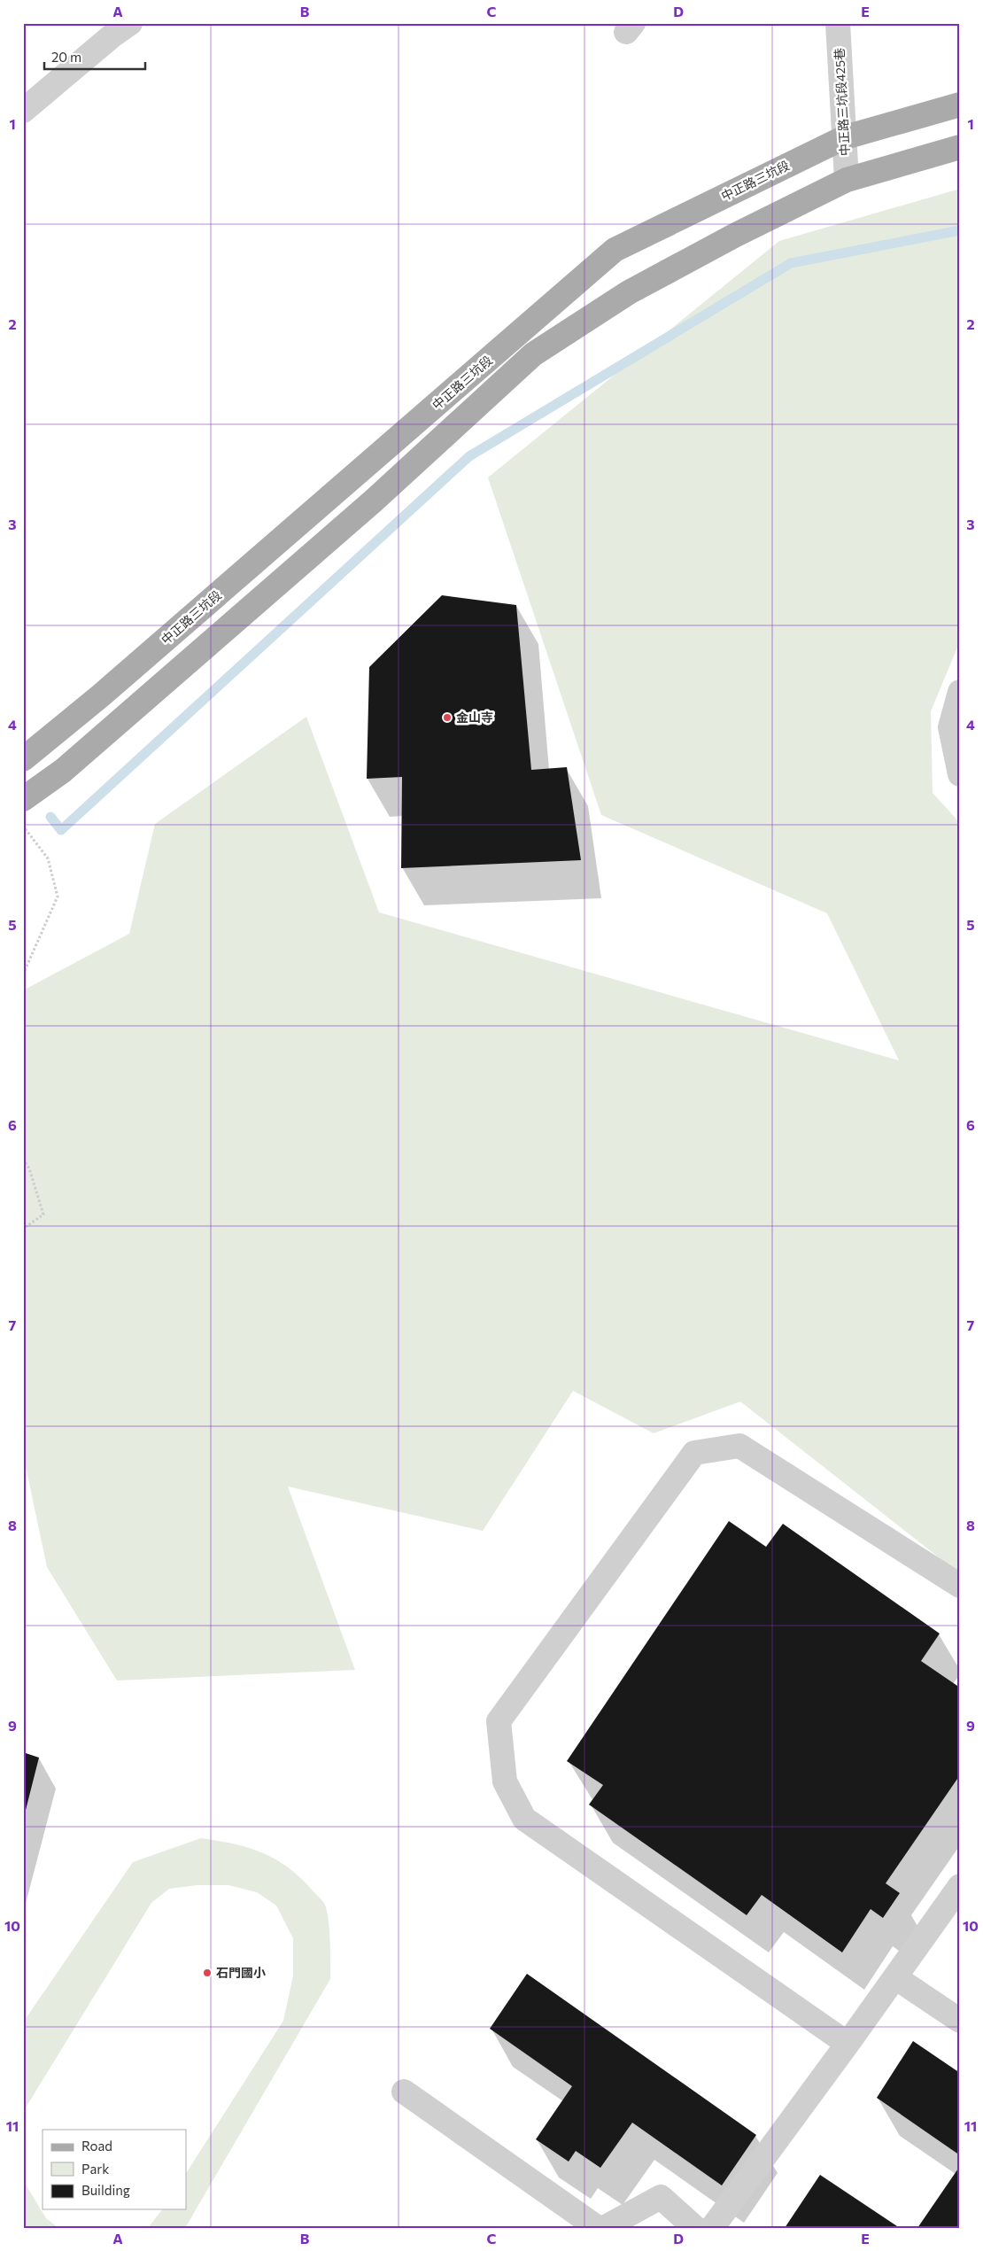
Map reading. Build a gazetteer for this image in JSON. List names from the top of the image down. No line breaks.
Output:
{"streets":{"main road":["中正路三坑段"],"street":["中正路三坑段425巷"]},"crossings":[["中正路三坑段425巷","中正路三坑段"]],"places":["金山寺","石門國小"],"legend":["Road","Park","Building"],"scale_bar":"20 m","grid":{"columns":["A","B","C","D","E"],"rows":["1","2","3","4","5","6","7","8","9","10","11"]}}
